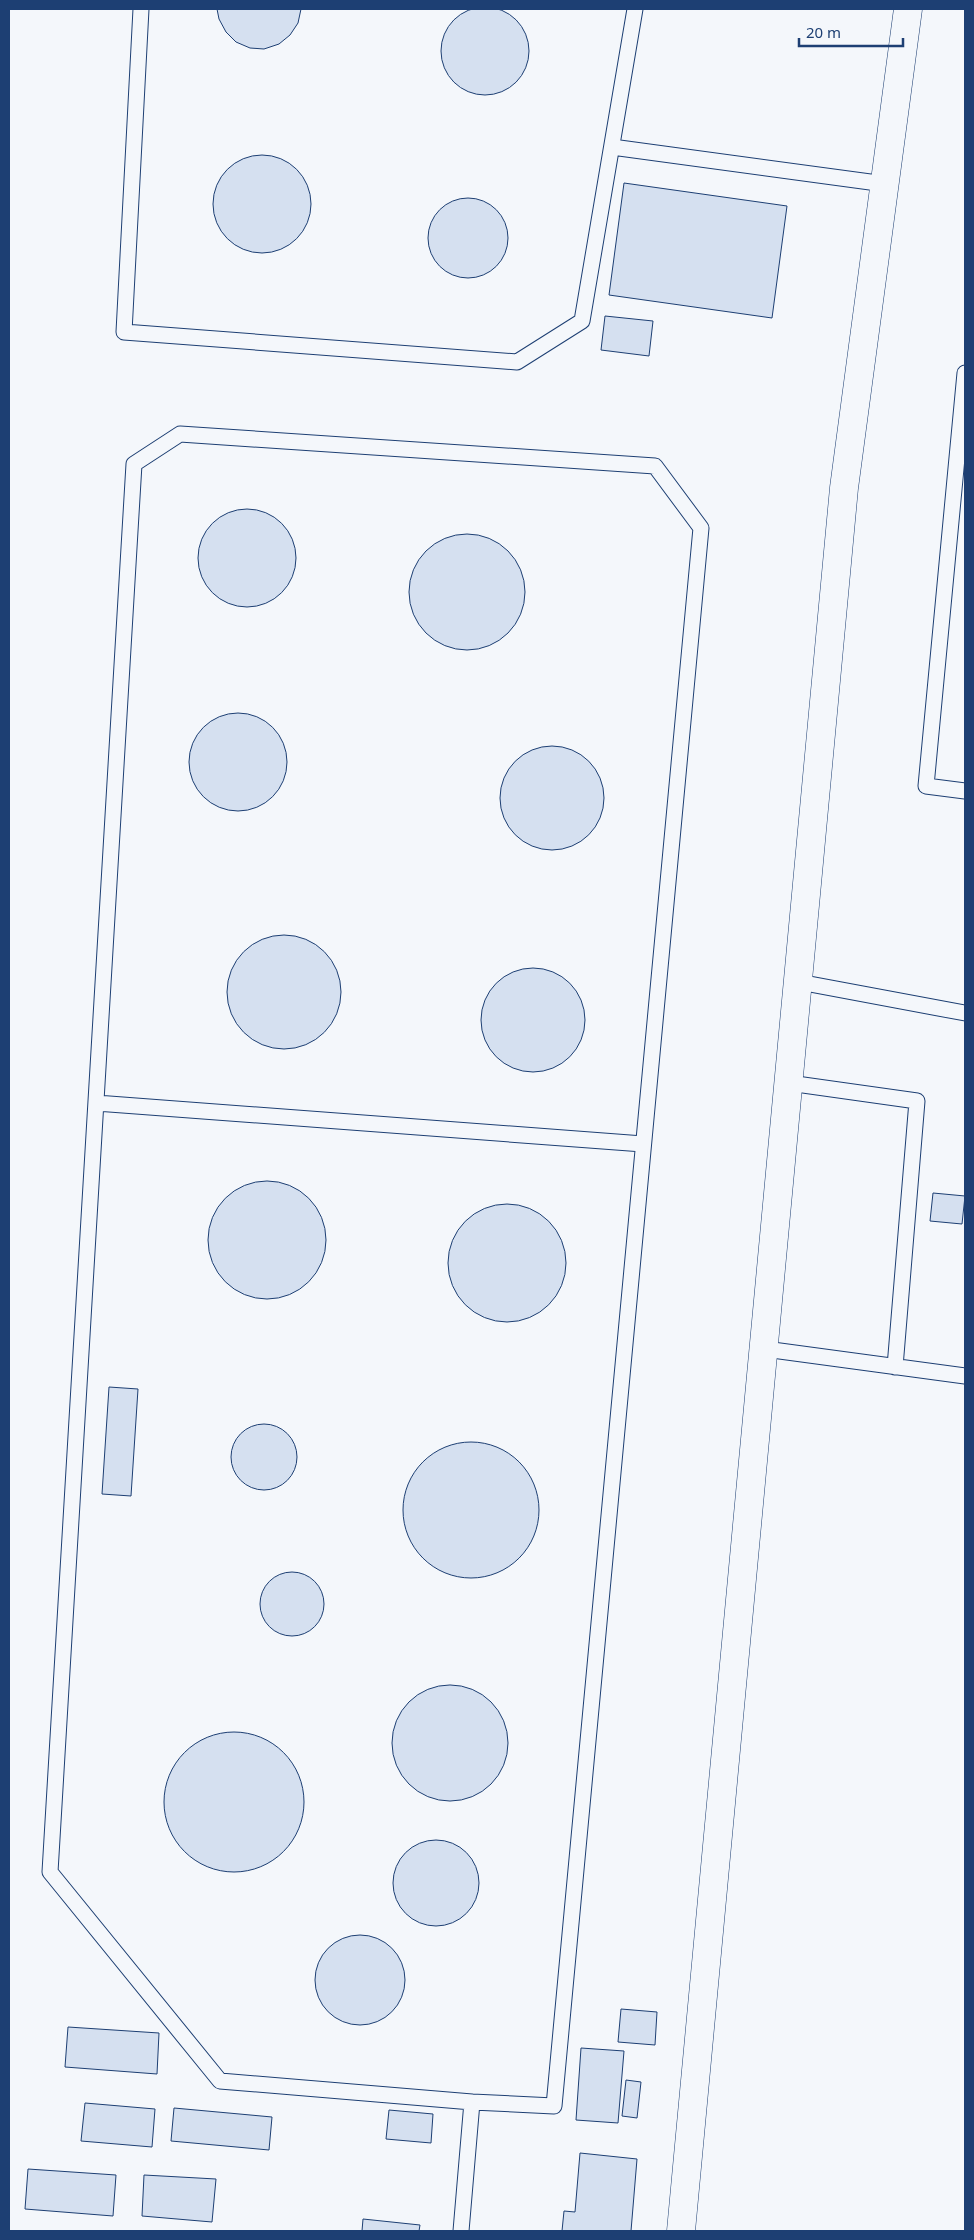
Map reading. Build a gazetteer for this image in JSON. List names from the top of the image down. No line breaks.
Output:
{"scale_bar":"20 m"}
